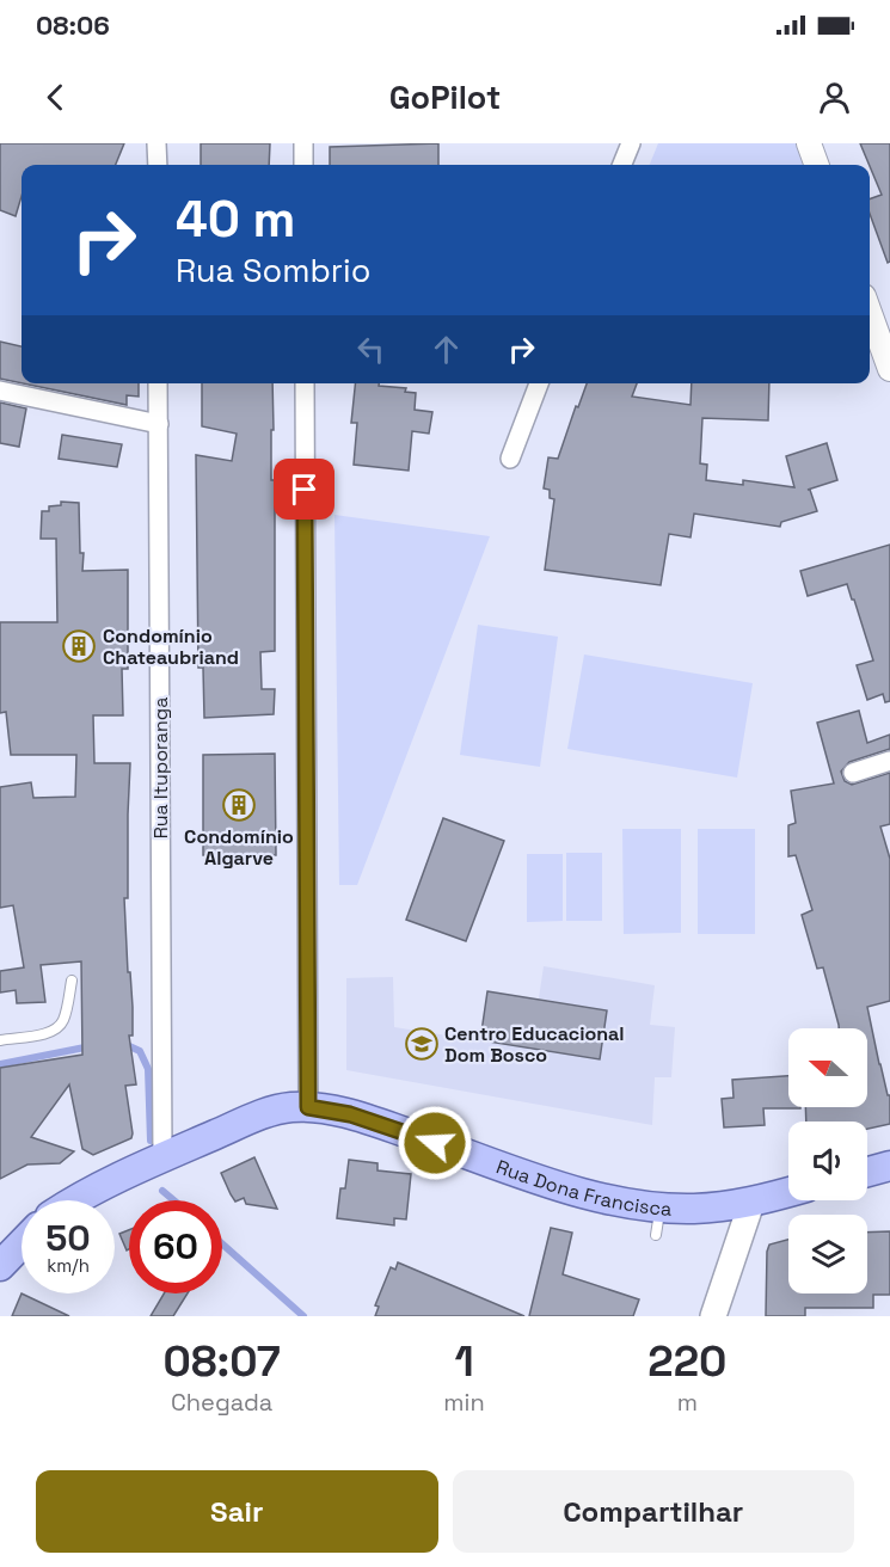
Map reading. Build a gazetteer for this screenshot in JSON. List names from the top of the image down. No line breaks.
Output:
{"streets":{"main road":["Rua Dona Francisca"],"street":["Rua Ituporanga"]},"crossings":[["Rua Ituporanga","Rua Dona Francisca"]],"places":{"building":["Condomínio Chateaubriand","Condomínio Algarve"],"school or university":["Centro Educacional Dom Bosco"]},"north":"left","page":{"status":"08:06","header":"GoPilot","turn":["40 m","Rua Sombrio"],"speed":"50 km/h","limit":"60","eta":["08:07","Chegada","1","min","220","m"],"buttons":["Sair","Compartilhar"]}}
